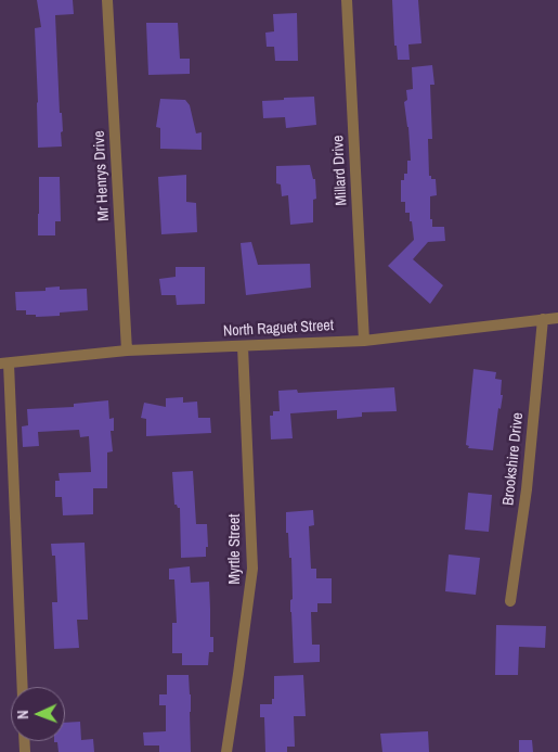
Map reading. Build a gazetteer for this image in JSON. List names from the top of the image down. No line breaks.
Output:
{"streets":{"street":["Millard Drive","Mr Henrys Drive","North Raguet Street","Brookshire Drive","Myrtle Street"]},"crossings":[["Millard Drive","North Raguet Street"],["Mr Henrys Drive","North Raguet Street"],["North Raguet Street","Brookshire Drive"],["North Raguet Street","Myrtle Street"]],"north":"left"}
